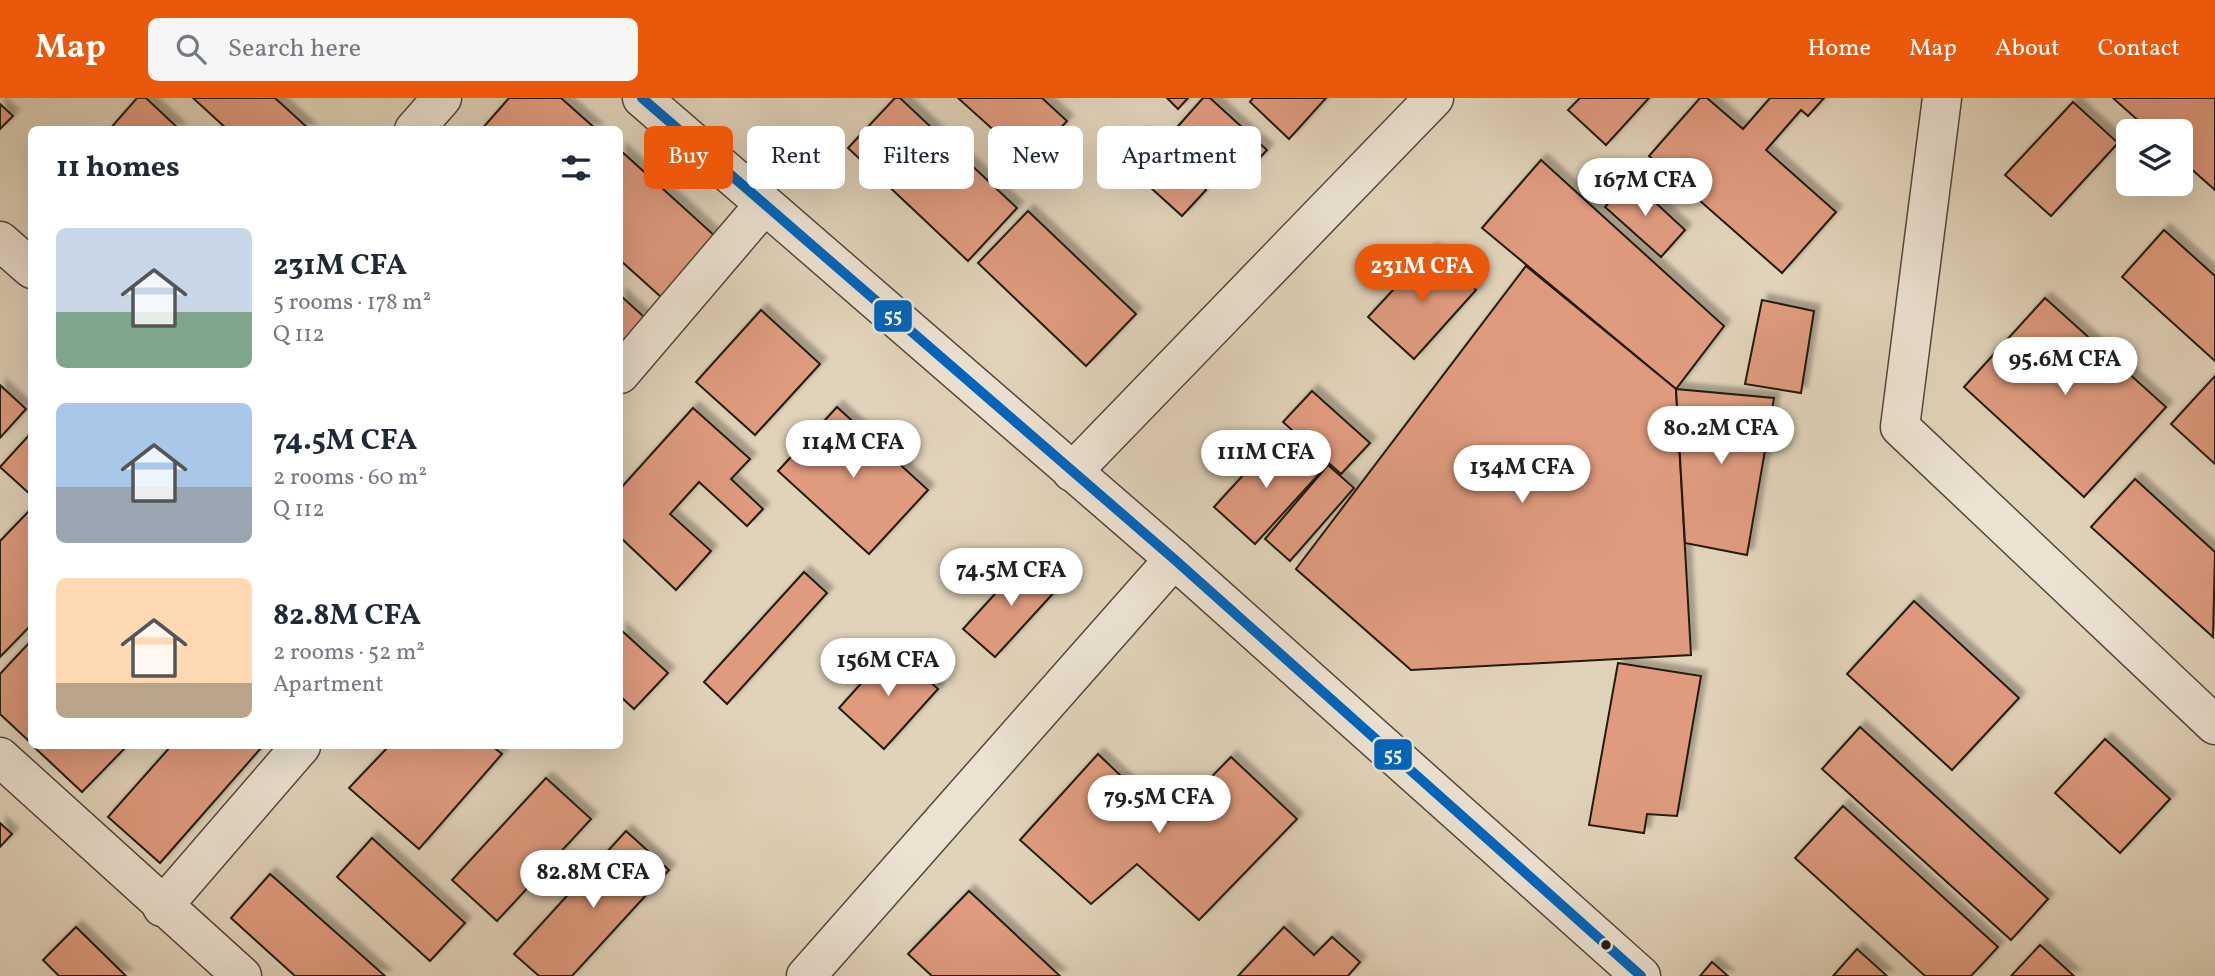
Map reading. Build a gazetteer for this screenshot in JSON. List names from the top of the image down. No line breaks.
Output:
{"lines":["transit line 55"],"page":{"header":"Map","search":"Search here","nav":["Home","Map","About","Contact"],"chip":["Buy","Rent","Filters","New","Apartment"],"heading":"11 homes","price":["167M CFA","231M CFA","95.6M CFA","80.2M CFA","114M CFA","111M CFA","134M CFA","74.5M CFA","156M CFA","79.5M CFA","82.8M CFA"],"list":[{"name":"231M CFA","note":"5 rooms · 178 m² · Q 112"},{"name":"74.5M CFA","note":"2 rooms · 60 m² · Q 112"},{"name":"82.8M CFA","note":"2 rooms · 52 m² · Apartment"}]}}
